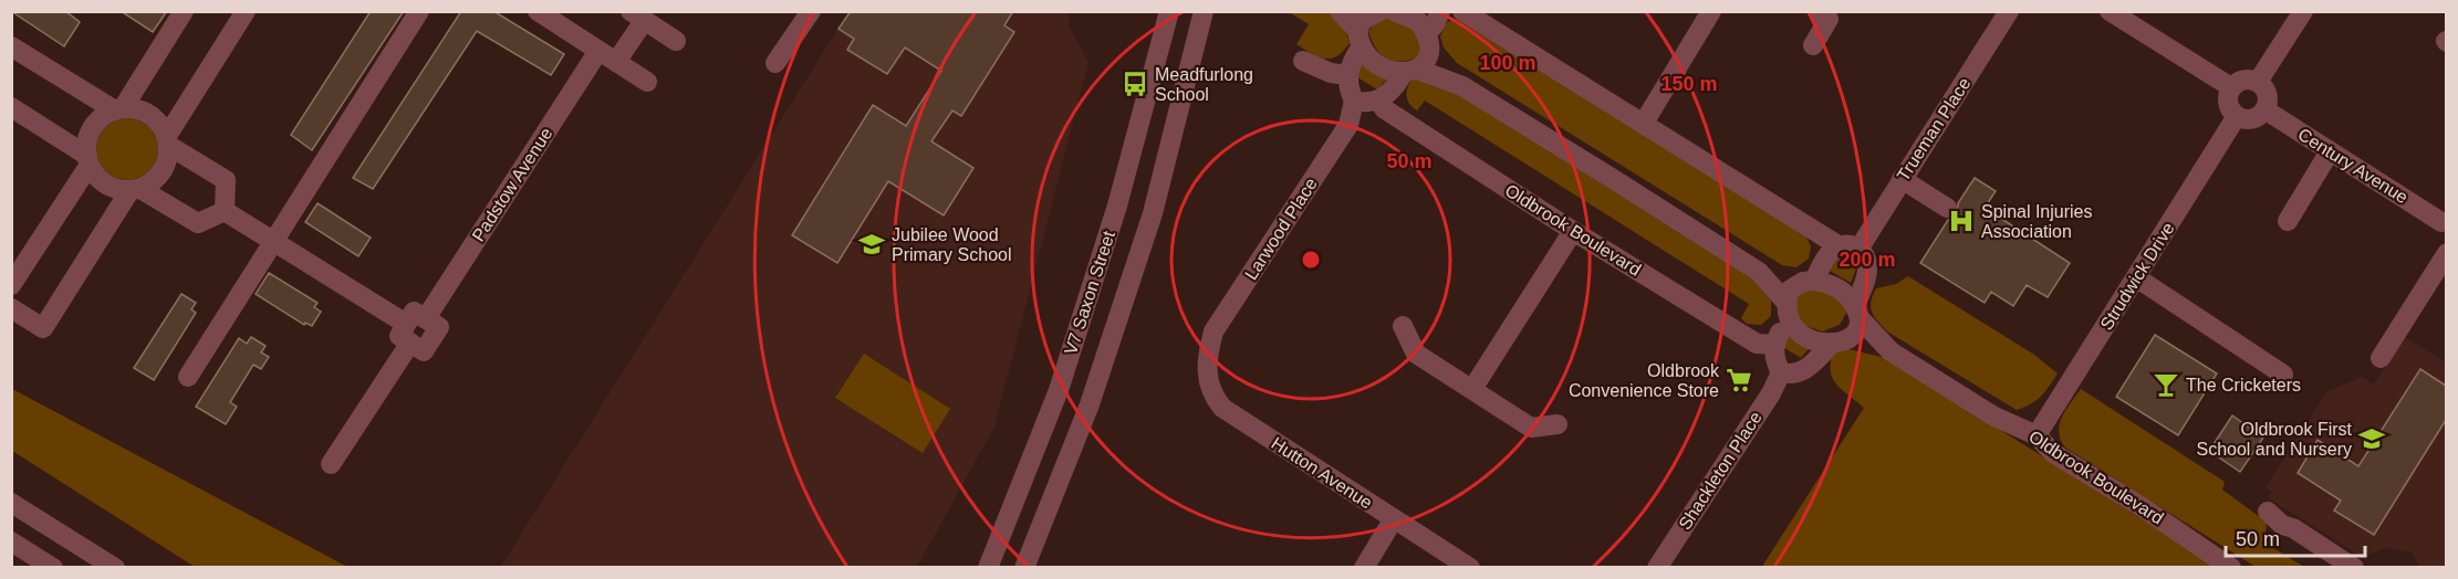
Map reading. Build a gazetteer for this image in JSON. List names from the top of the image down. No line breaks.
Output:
{"streets":{"street":["Trueman Place","Century Avenue","Padstow Avenue","Larwood Place","Oldbrook Boulevard","Strudwick Drive","V7 Saxon Street","Shackleton Place","Hutton Avenue"]},"crossings":[["Century Avenue","Strudwick Drive"],["Larwood Place","Hutton Avenue"],["Oldbrook Boulevard","Strudwick Drive"]],"places":{"bus stop":["Meadfurlong School"],"hospital":["Spinal Injuries Association"],"school or university":["Jubilee Wood Primary School","Oldbrook First School and Nursery"],"supermarket":["Oldbrook Convenience Store"],"bar":["The Cricketers"]},"scale_bar":"50 m","rings":["100 m","150 m","50 m","200 m"]}
